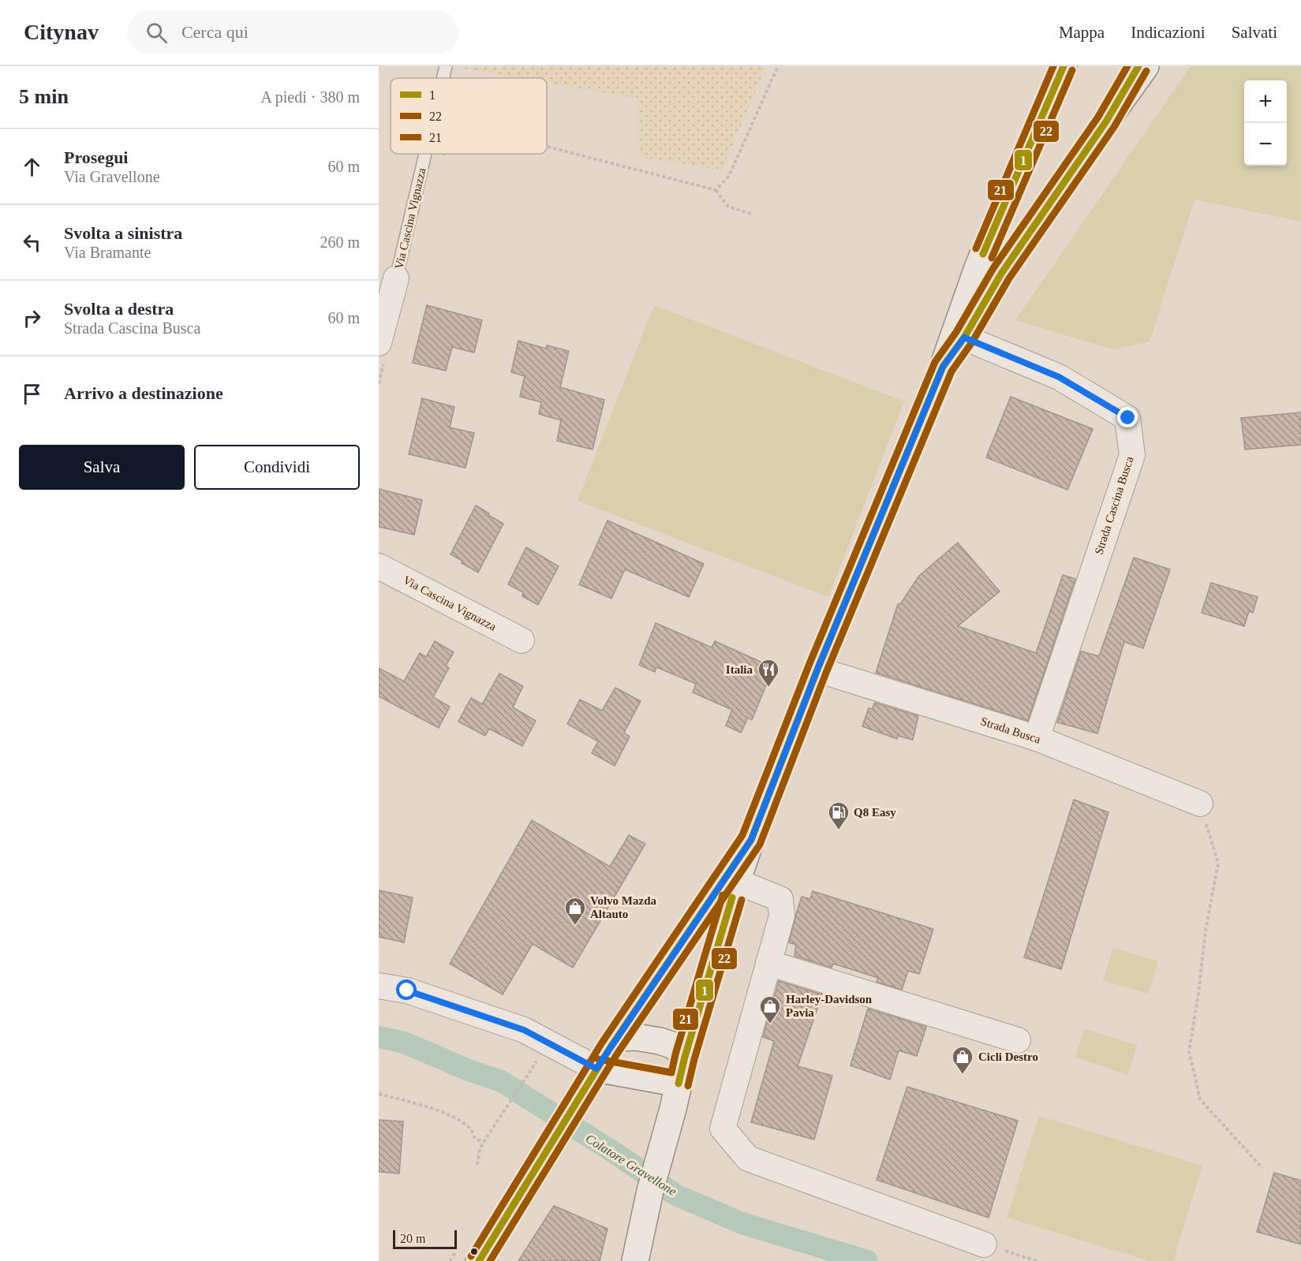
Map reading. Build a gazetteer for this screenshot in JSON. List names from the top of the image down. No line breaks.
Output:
{"streets":{"street":["Via Cascina Vignazza","Strada Cascina Busca","Strada Busca"]},"crossings":[["Strada Cascina Busca","Strada Busca"]],"water":["Colatore Gravellone"],"places":{"restaurant":["Italia"],"fuel station":["Q8 Easy"],"shop":["Volvo Mazda Altauto","Harley-Davidson Pavia","Cicli Destro"]},"lines":["transit line 1","transit line 21","transit line 22"],"legend":["1","22","21"],"scale_bar":"20 m","page":{"header":"Citynav","search":"Cerca qui","nav":["Mappa","Indicazioni","Salvati"],"heading":["5 min","A piedi · 380 m"],"map_buttons":["+","−"],"list":[["Prosegui","Via Gravellone","60 m"],["Svolta a sinistra","Via Bramante","260 m"],["Svolta a destra","Strada Cascina Busca","60 m"],"Arrivo a destinazione"],"buttons":["Salva","Condividi"],"scale":"20 m"}}
